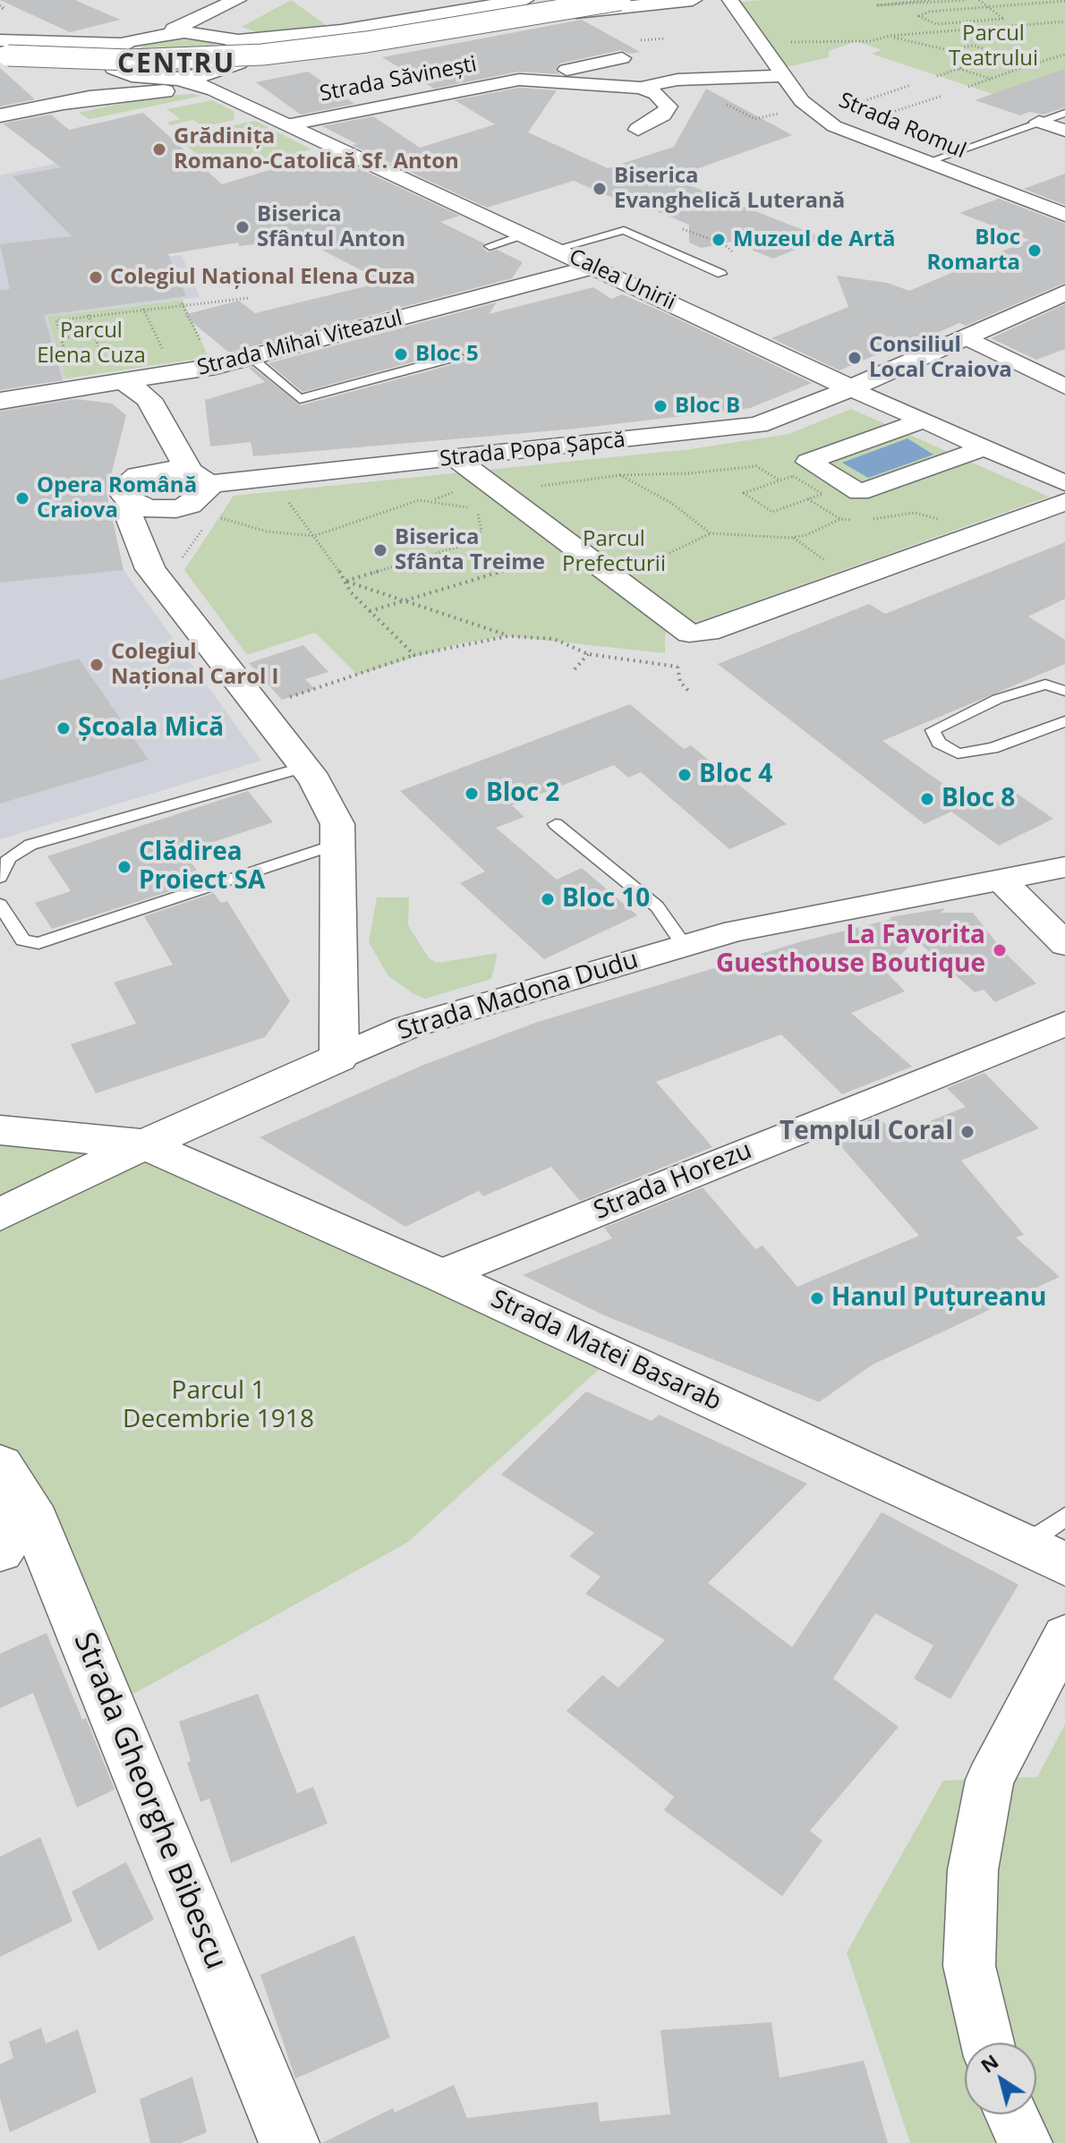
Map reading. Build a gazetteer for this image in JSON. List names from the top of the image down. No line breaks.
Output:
{"streets":{"main road":["Calea Unirii","Strada Mihai Viteazul","Strada Popa Șapcă","Strada Madona Dudu","Strada Matei Basarab","Strada Gheorghe Bibescu"],"street":["Strada Săvinești","Strada Romul","Strada Horezu"]},"crossings":[["Strada Săvinești","Strada Romul"],["Strada Săvinești","Calea Unirii"],["Calea Unirii","Strada Mihai Viteazul"],["Calea Unirii","Strada Popa Șapcă"],["Strada Madona Dudu","Strada Matei Basarab"],["Strada Horezu","Strada Matei Basarab"]],"districts":["CENTRU"],"parks":["Parcul Teatrului","Parcul Elena Cuza","Parcul Prefecturii","Parcul 1 Decembrie 1918"],"places":["Grădinița Romano-Catolică Sf. Anton","Biserica Evanghelică Luterană","Biserica Sfântul Anton","Muzeul de Artă","Bloc Romarta","Colegiul Național Elena Cuza","Bloc 5","Consiliul Local Craiova","Bloc B","Opera Română Craiova","Biserica Sfânta Treime","Colegiul Național Carol I","Școala Mică","Bloc 4","Bloc 2","Bloc 8","Clădirea Proiect SA","Bloc 10","La Favorita Guesthouse Boutique","Templul Coral","Hanul Puțureanu"],"north":"top left"}
